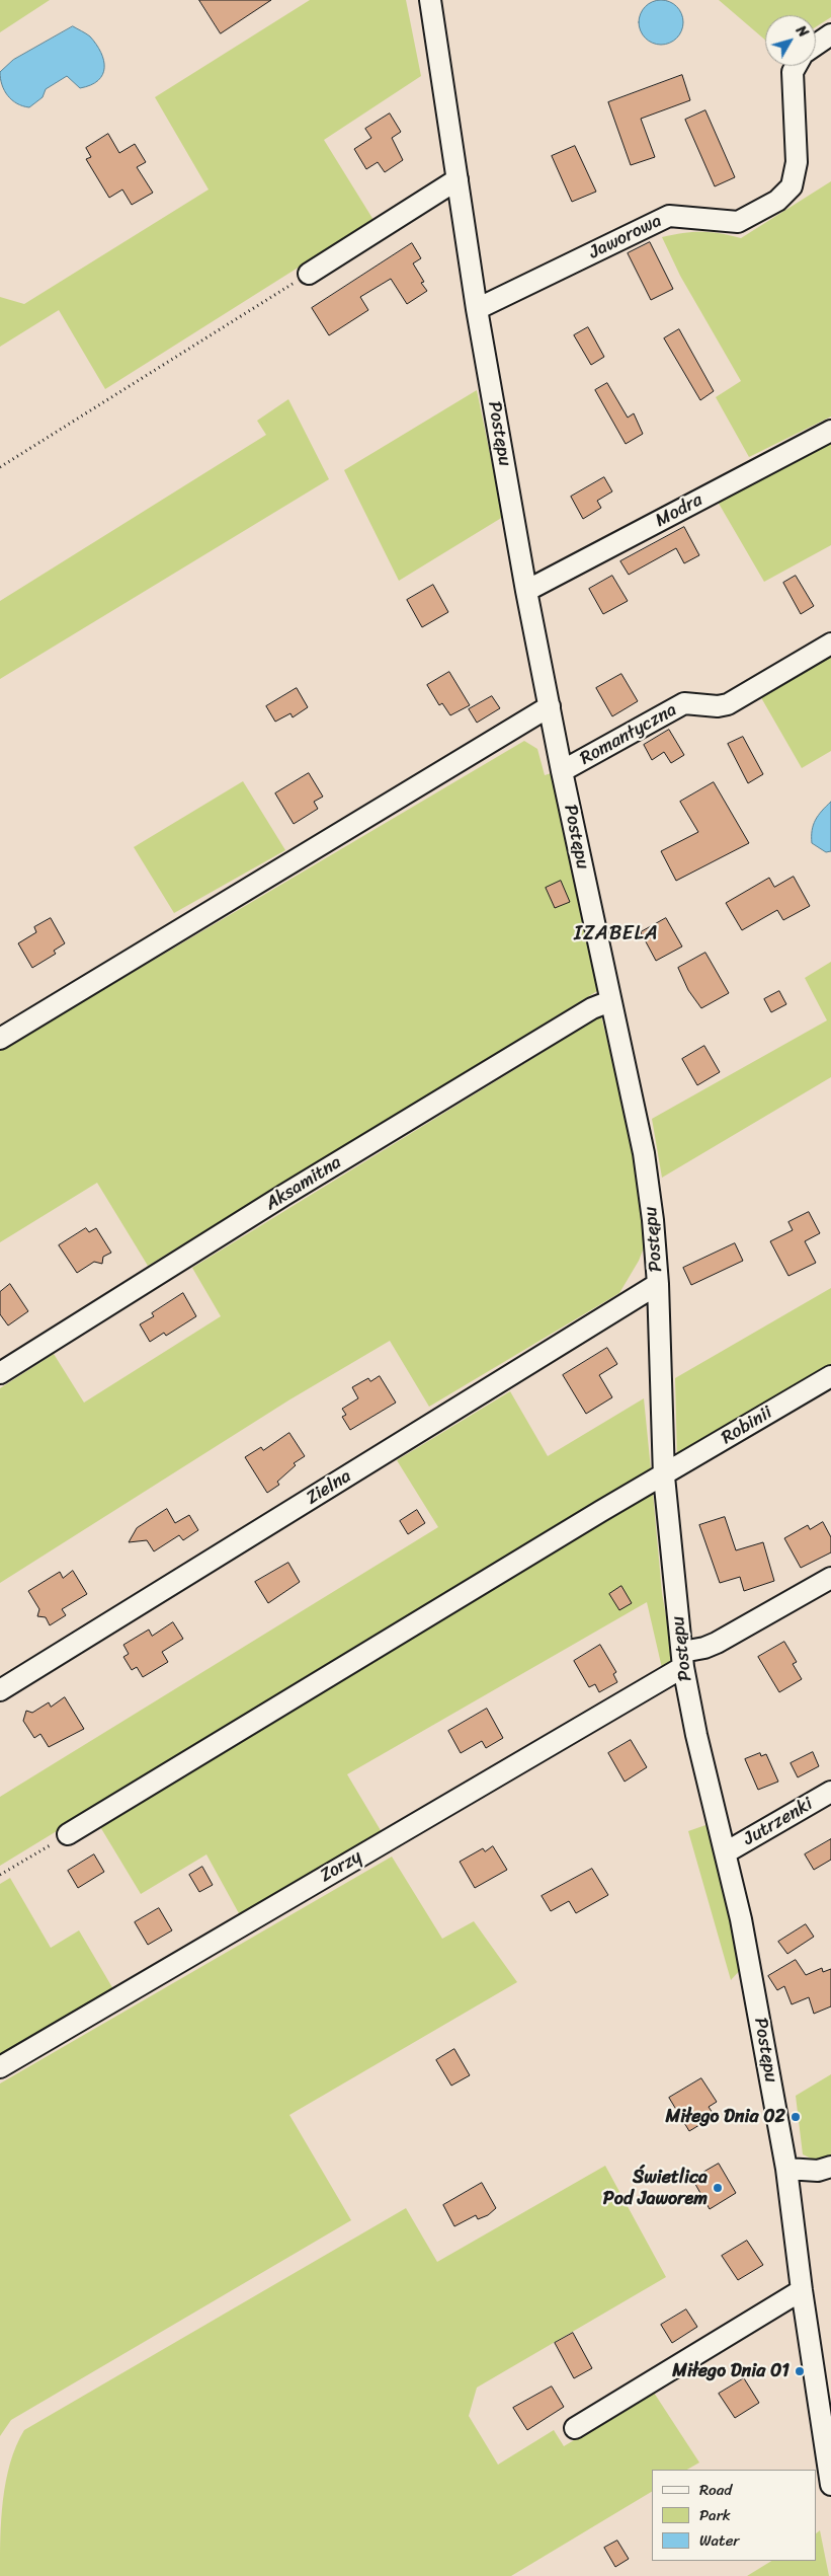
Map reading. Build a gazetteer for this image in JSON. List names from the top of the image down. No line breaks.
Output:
{"streets":{"street":["Jaworowa","Postępu","Modra","Romantyczna","Aksamitna","Robinii","Zielna","Jutrzenki","Zorzy"]},"crossings":[["Jaworowa","Postępu"],["Postępu","Modra"],["Postępu","Romantyczna"],["Postępu","Aksamitna"],["Postępu","Robinii"],["Postępu","Zielna"],["Postępu","Jutrzenki"],["Postępu","Zorzy"]],"districts":["IZABELA"],"places":["Miłego Dnia 02","Świetlica Pod Jaworem","Miłego Dnia 01"],"legend":["Road","Park","Water"],"north":"top right"}
